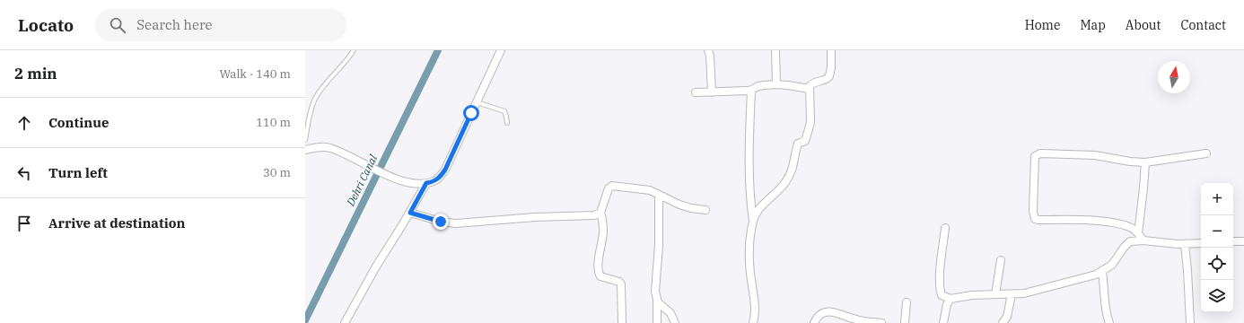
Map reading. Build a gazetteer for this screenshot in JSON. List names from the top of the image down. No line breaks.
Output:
{"water":["Dehri Canal"],"north":"top","page":{"header":"Locato","search":"Search here","nav":["Home","Map","About","Contact"],"heading":["2 min","Walk · 140 m"],"list":[["Continue","110 m"],["Turn left","30 m"],"Arrive at destination"],"map_buttons":["+","−"]}}
